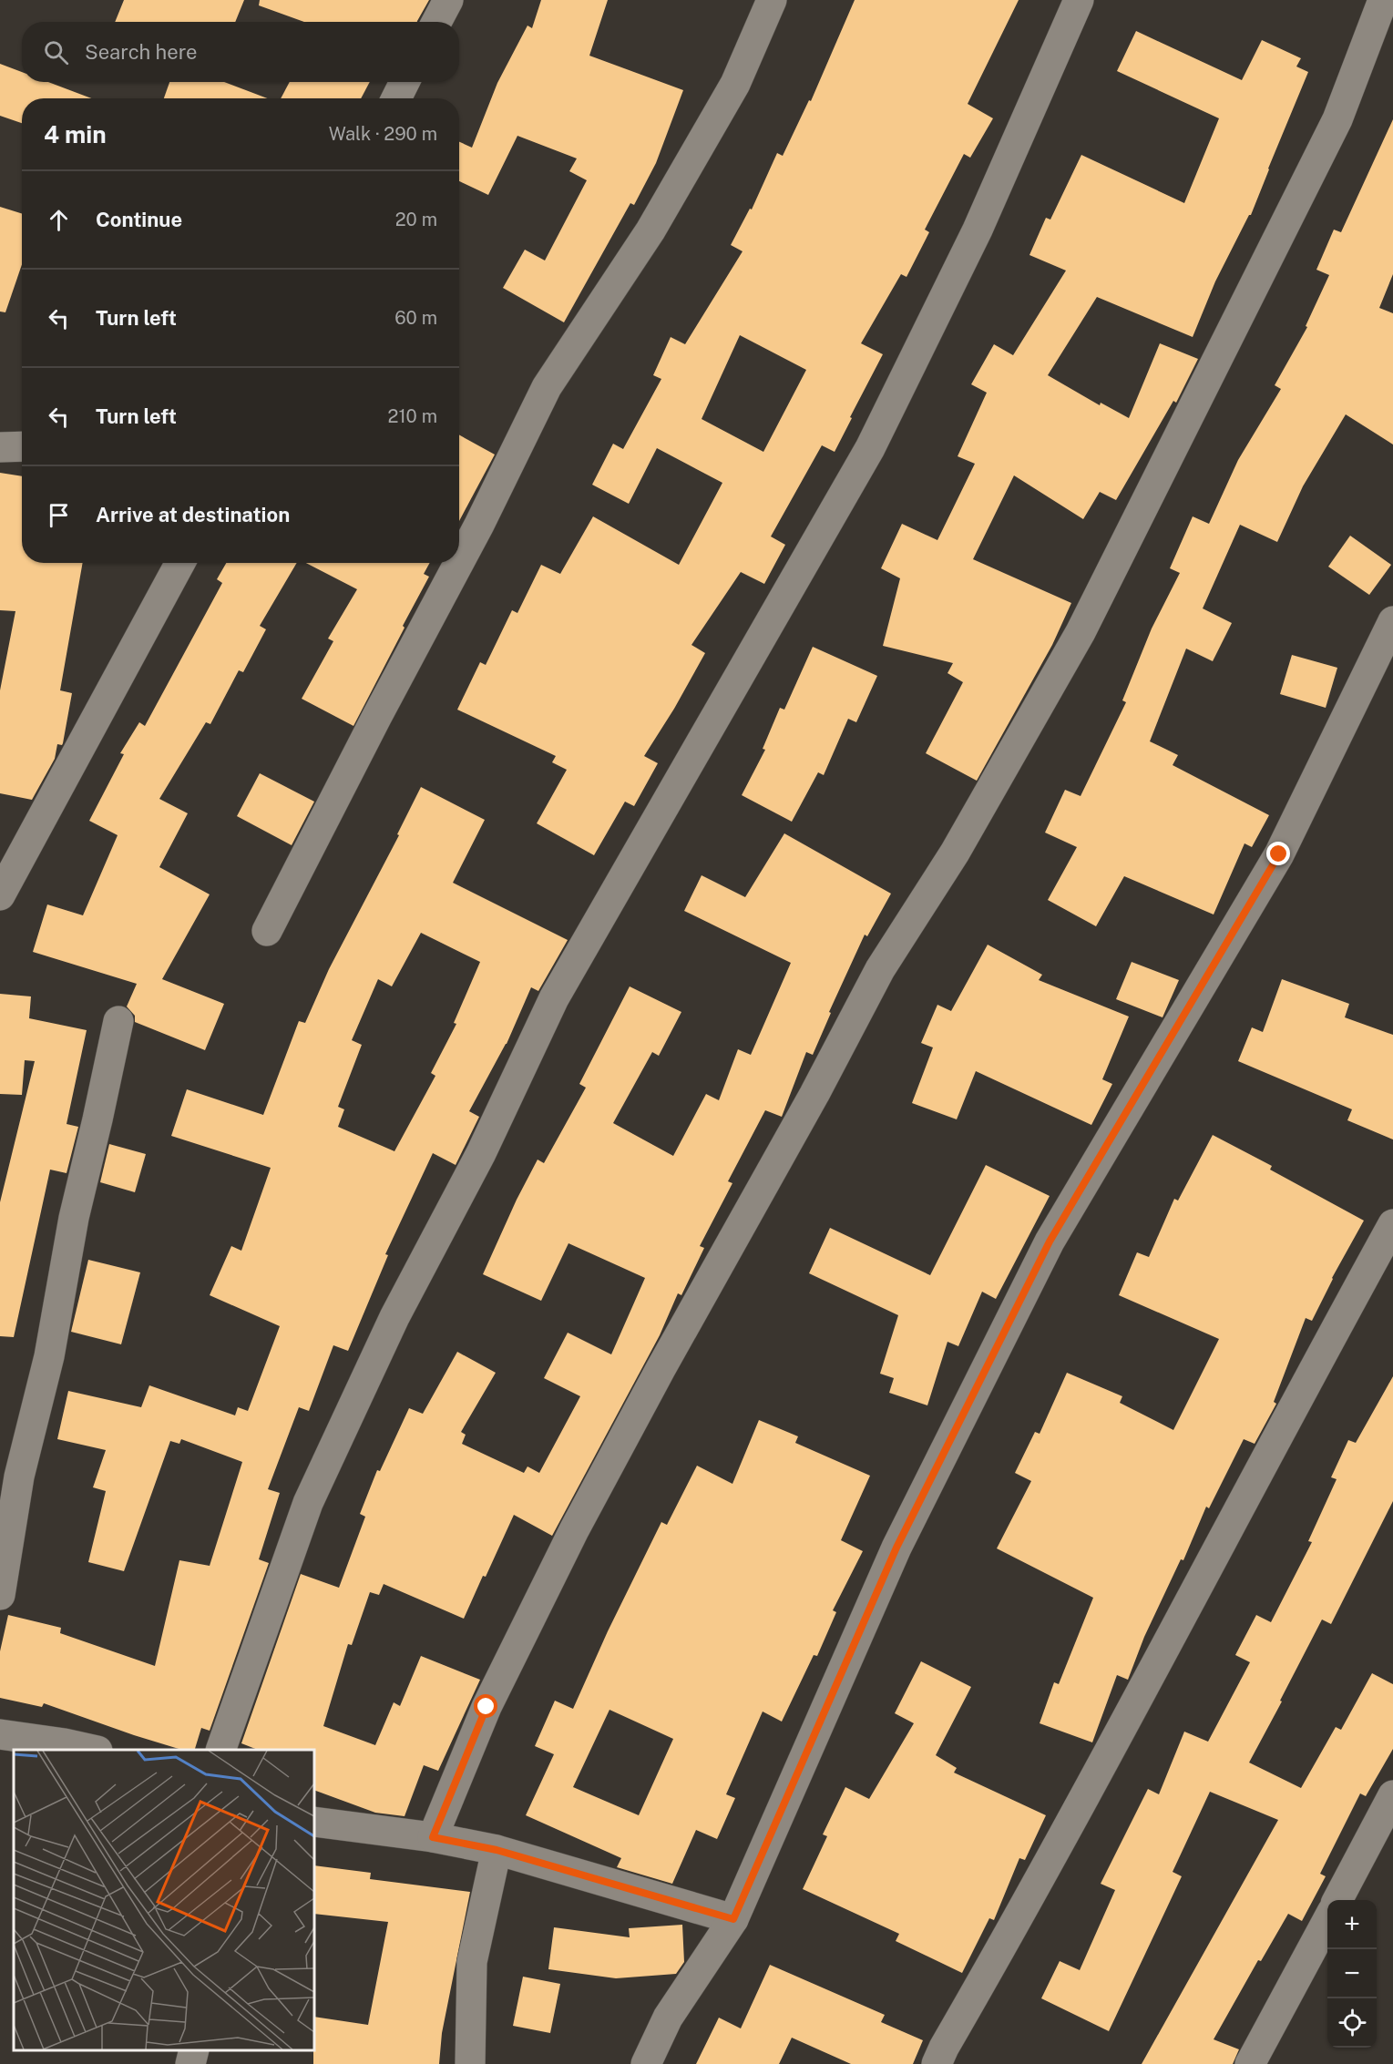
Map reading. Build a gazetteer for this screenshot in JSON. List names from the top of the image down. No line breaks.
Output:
{"page":{"search":"Search here","heading":["4 min","Walk · 290 m"],"list":[["Continue","20 m"],["Turn left","60 m"],["Turn left","210 m"],"Arrive at destination"],"map_buttons":["+","−"]}}
